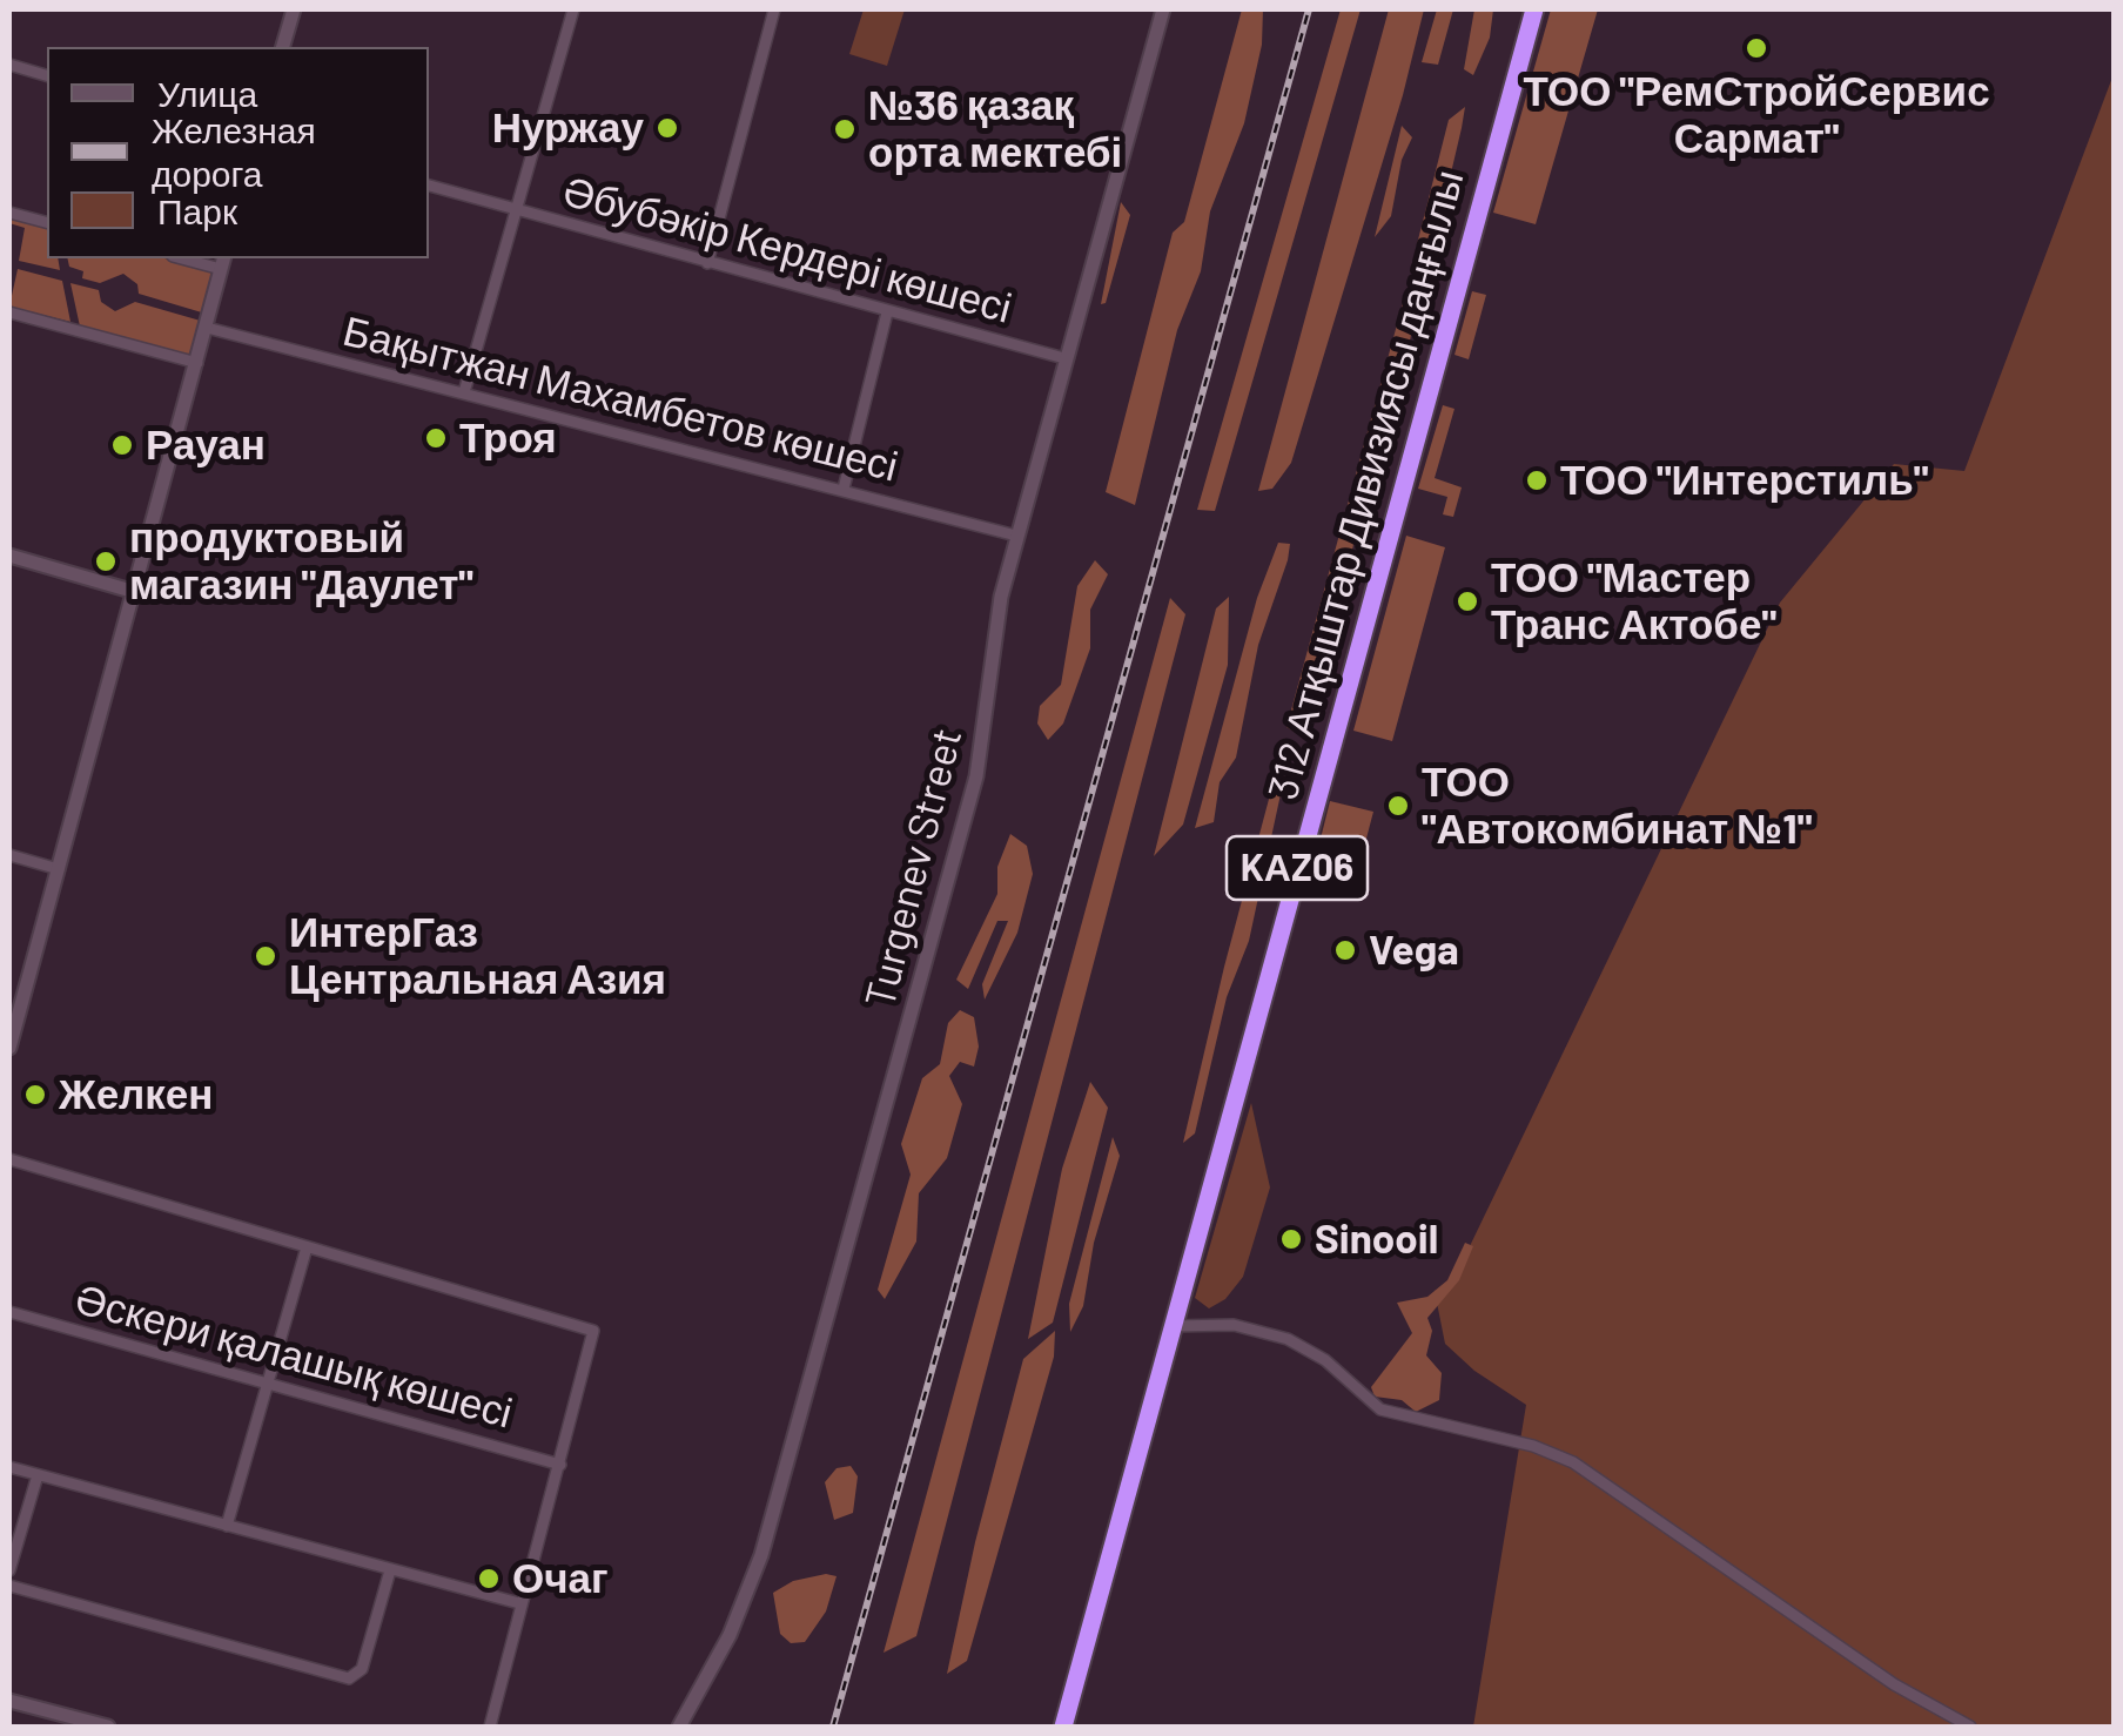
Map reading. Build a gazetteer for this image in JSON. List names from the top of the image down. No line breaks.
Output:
{"streets":{"highway":["312 Атқыштар Дивизиясы даңғылы","KАZ06"],"main road":["Turgenev Street"],"street":["Әбубәкір Кердері көшесі","Бақытжан Махамбетов көшесі","Әскери қалашық көшесі"]},"crossings":[["Әбубәкір Кердері көшесі","Turgenev Street"],["Бақытжан Махамбетов көшесі","Turgenev Street"]],"places":["ТОО \"РемСтройСервис Сармат\"","Нуржау","№36 қазақ орта мектебі","Троя","Рауан","ТОО \"Интерстиль\"","продуктовый магазин \"Даулет\"","ТОО \"Мастер Транс Актобе\"","ТОО \"Автокомбинат №1\"","Vega","ИнтерГаз Центральная Азия","Желкен","Sinooil","Очаг"],"legend":["Улица","Железная дорога","Парк"]}
